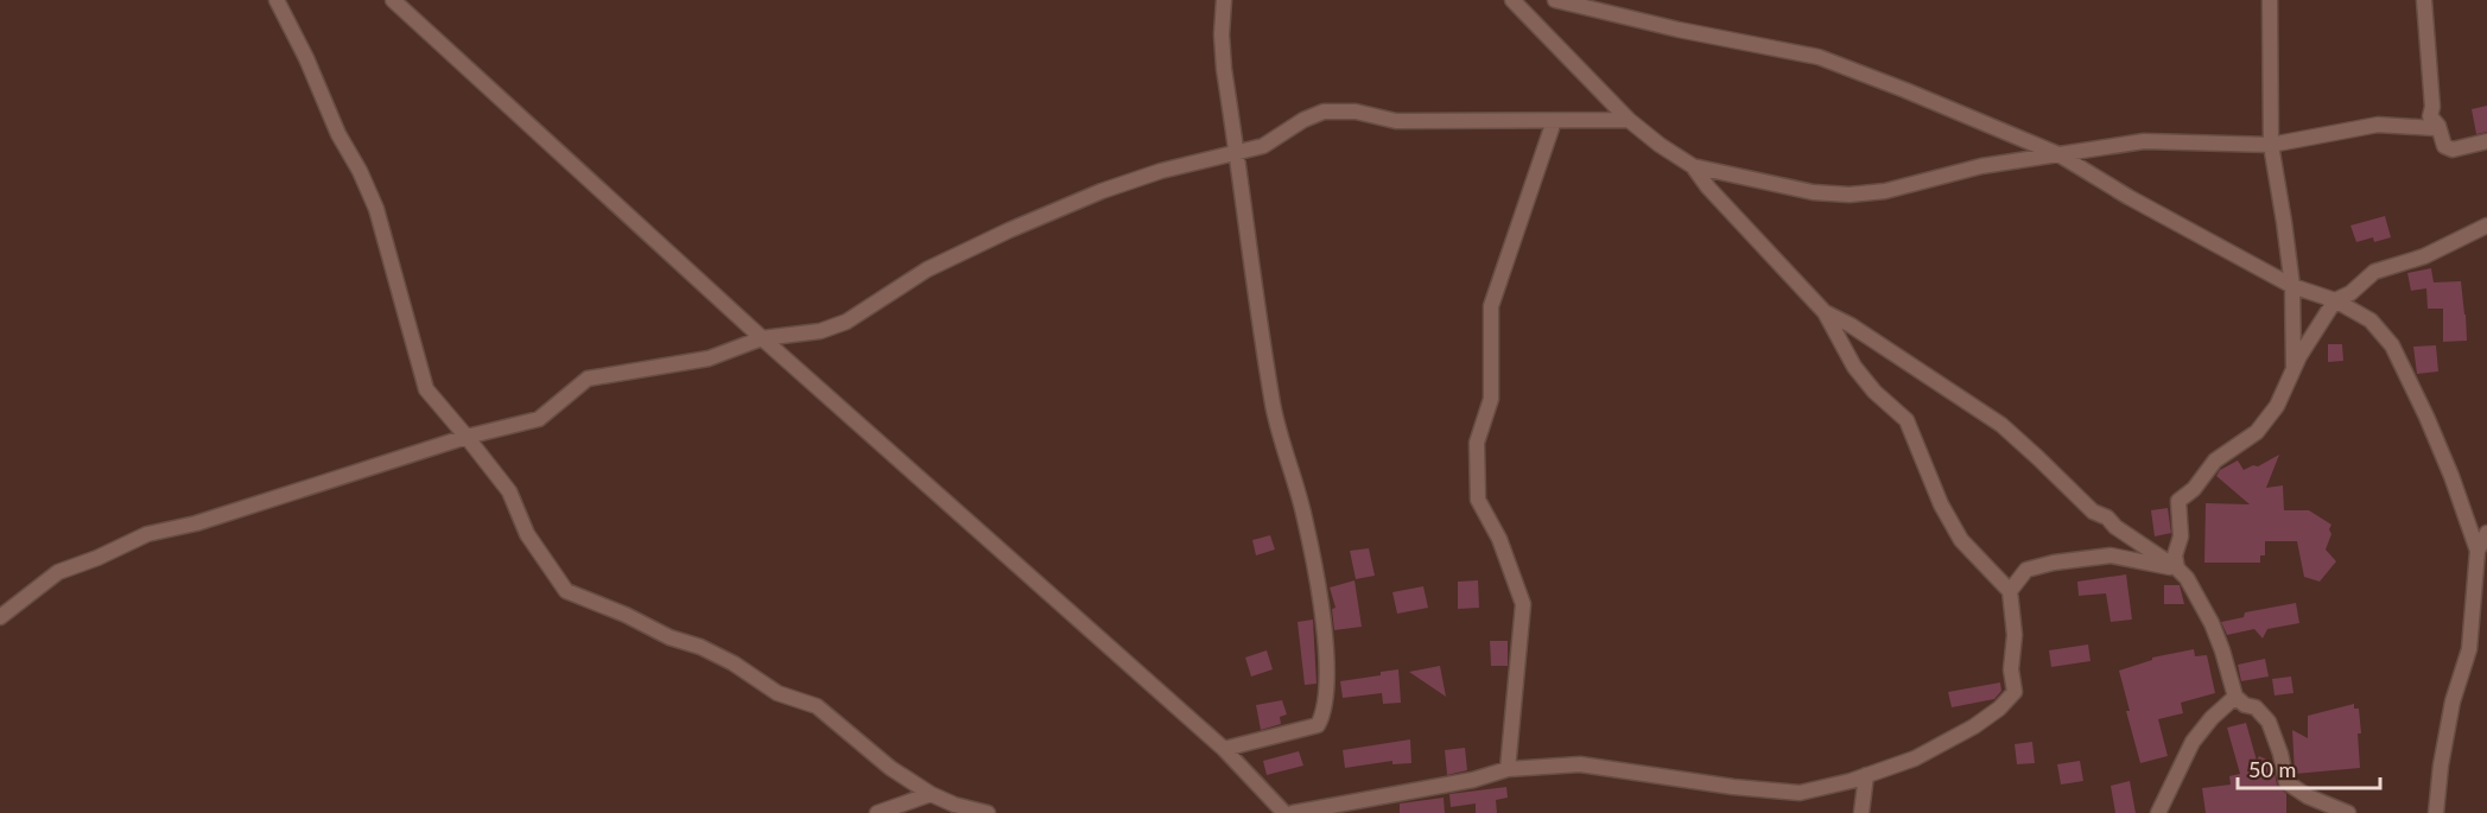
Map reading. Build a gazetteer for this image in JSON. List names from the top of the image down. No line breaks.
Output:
{"scale_bar":"50 m"}
